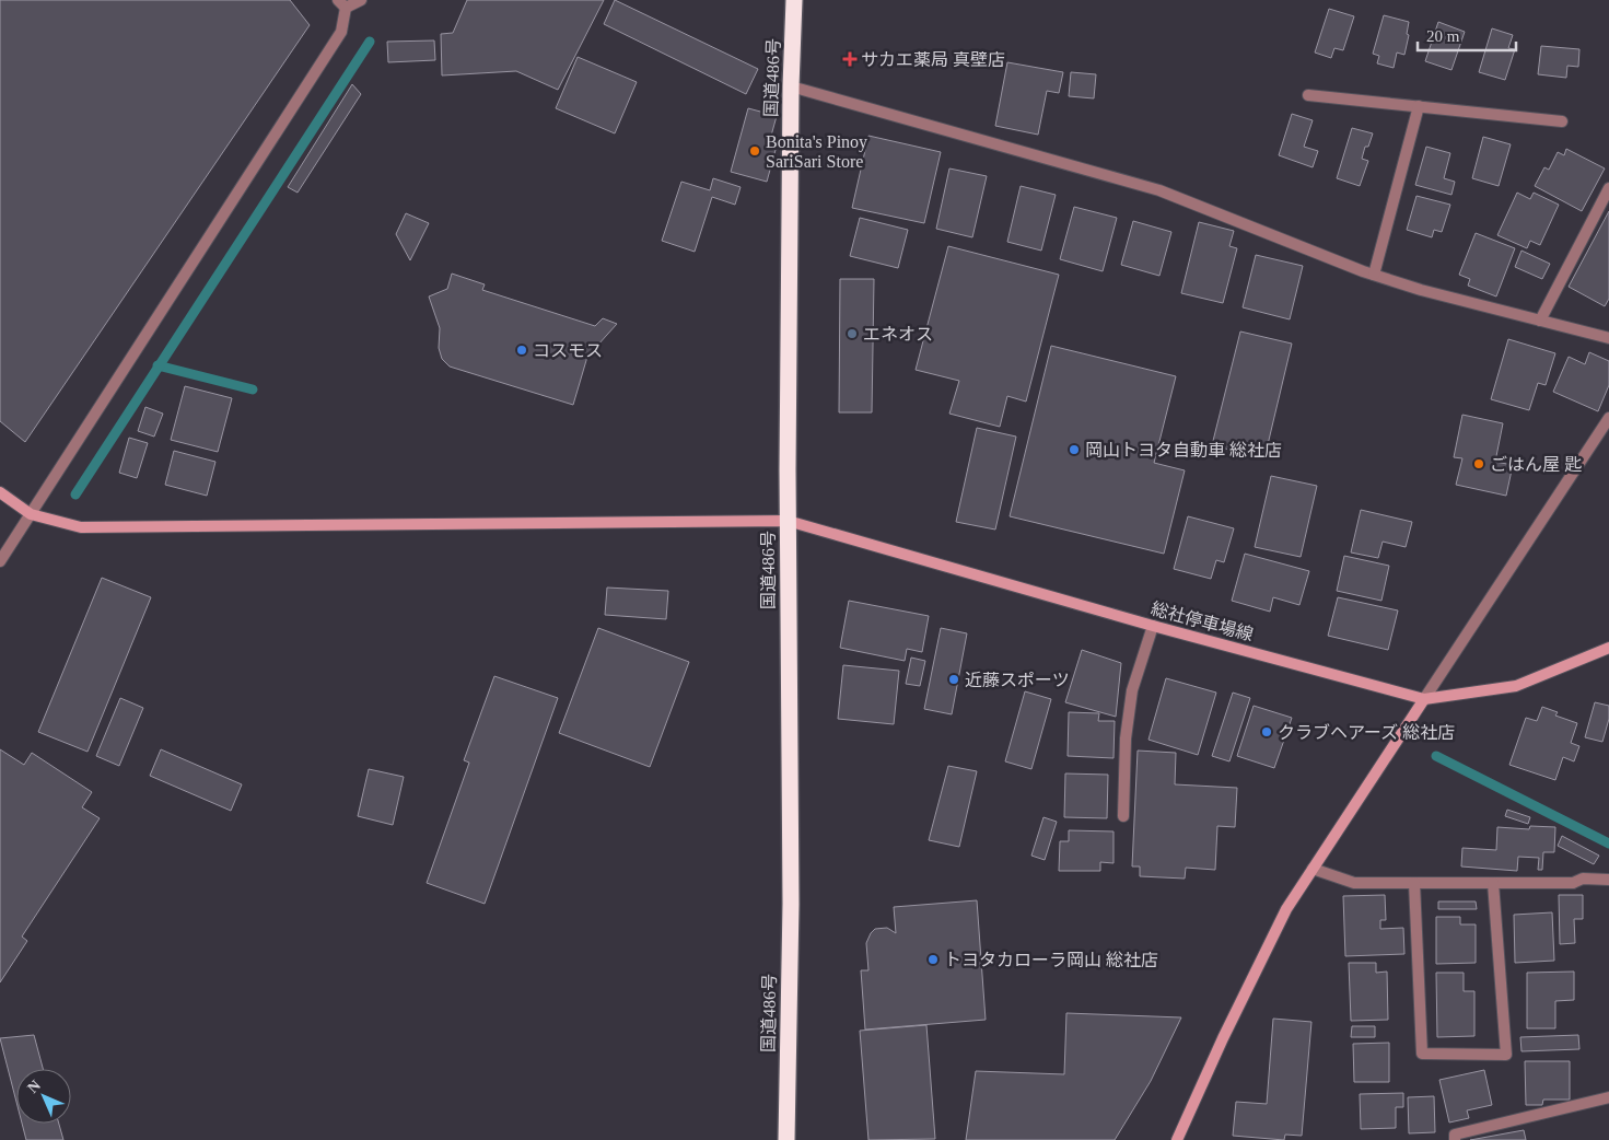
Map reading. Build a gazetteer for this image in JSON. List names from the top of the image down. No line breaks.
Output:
{"streets":{"highway":["国道486号"],"street":["総社停車場線"]},"crossings":[["国道486号","総社停車場線"]],"places":{"health":["サカエ薬局 真壁店"],"other":["Bonita's Pinoy SariSari Store","エネオス","コスモス","岡山トヨタ自動車 総社店","ごはん屋 匙","近藤スポーツ","クラブヘアーズ 総社店","トヨタカローラ岡山 総社店"]},"scale_bar":"20 m","north":"top left"}
